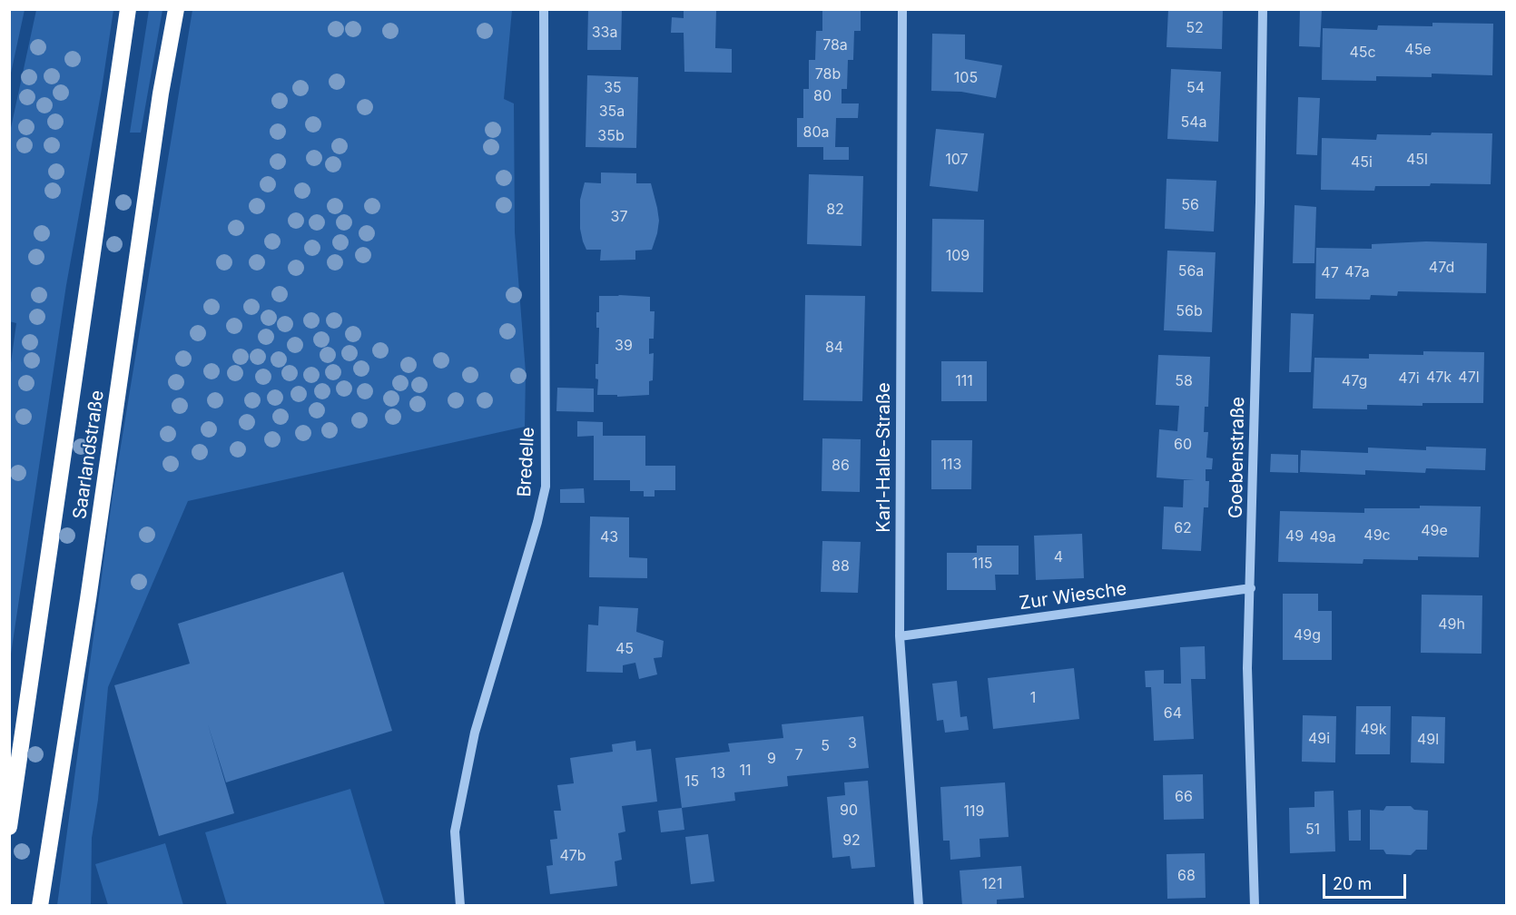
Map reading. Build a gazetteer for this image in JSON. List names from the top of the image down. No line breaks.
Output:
{"streets":{"highway":["Saarlandstraße"],"street":["Karl-Halle-Straße","Goebenstraße","Bredelle","Zur Wiesche"]},"crossings":[["Karl-Halle-Straße","Zur Wiesche"],["Goebenstraße","Zur Wiesche"]],"house_numbers":["52","33a","78a","45e","45c","78b","105","35","54","80","35a","54a","80a","35b","107","45l","45i","56","82","37","109","47d","56a","47a","47","56b","39","84","47k","47l","47i","111","58","47g","60","113","86","62","49e","49c","49","43","49a","4","115","88","49h","49g","45","1","64","49k","49i","49l","3","5","7","9","11","13","15","66","90","119","51","92","47b","68","121"],"scale_bar":"20 m"}
